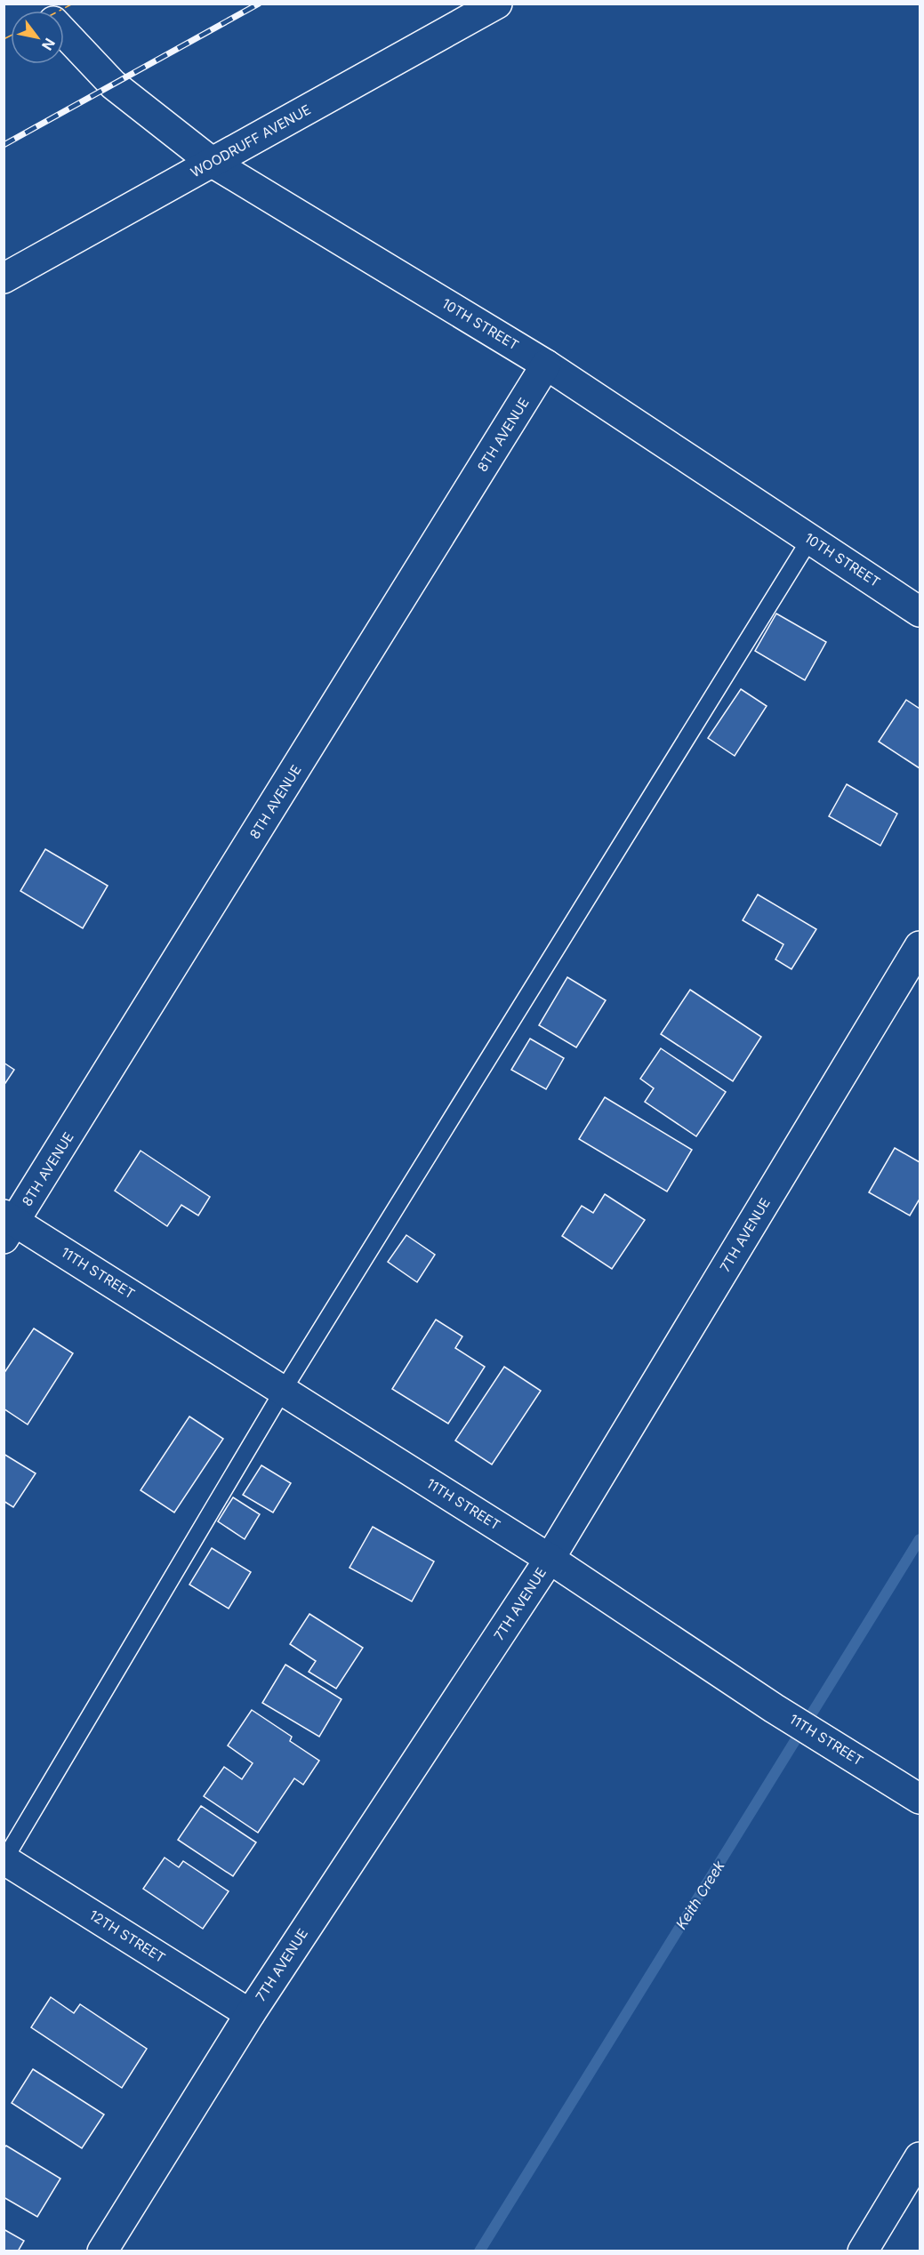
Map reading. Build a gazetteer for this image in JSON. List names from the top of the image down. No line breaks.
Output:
{"streets":{"street":["WOODRUFF AVENUE","10TH STREET","8TH AVENUE","7TH AVENUE","11TH STREET","12TH STREET"]},"crossings":[["WOODRUFF AVENUE","10TH STREET"],["10TH STREET","8TH AVENUE"],["8TH AVENUE","11TH STREET"],["7TH AVENUE","11TH STREET"],["7TH AVENUE","12TH STREET"]],"water":["Keith Creek"],"north":"bottom right"}
